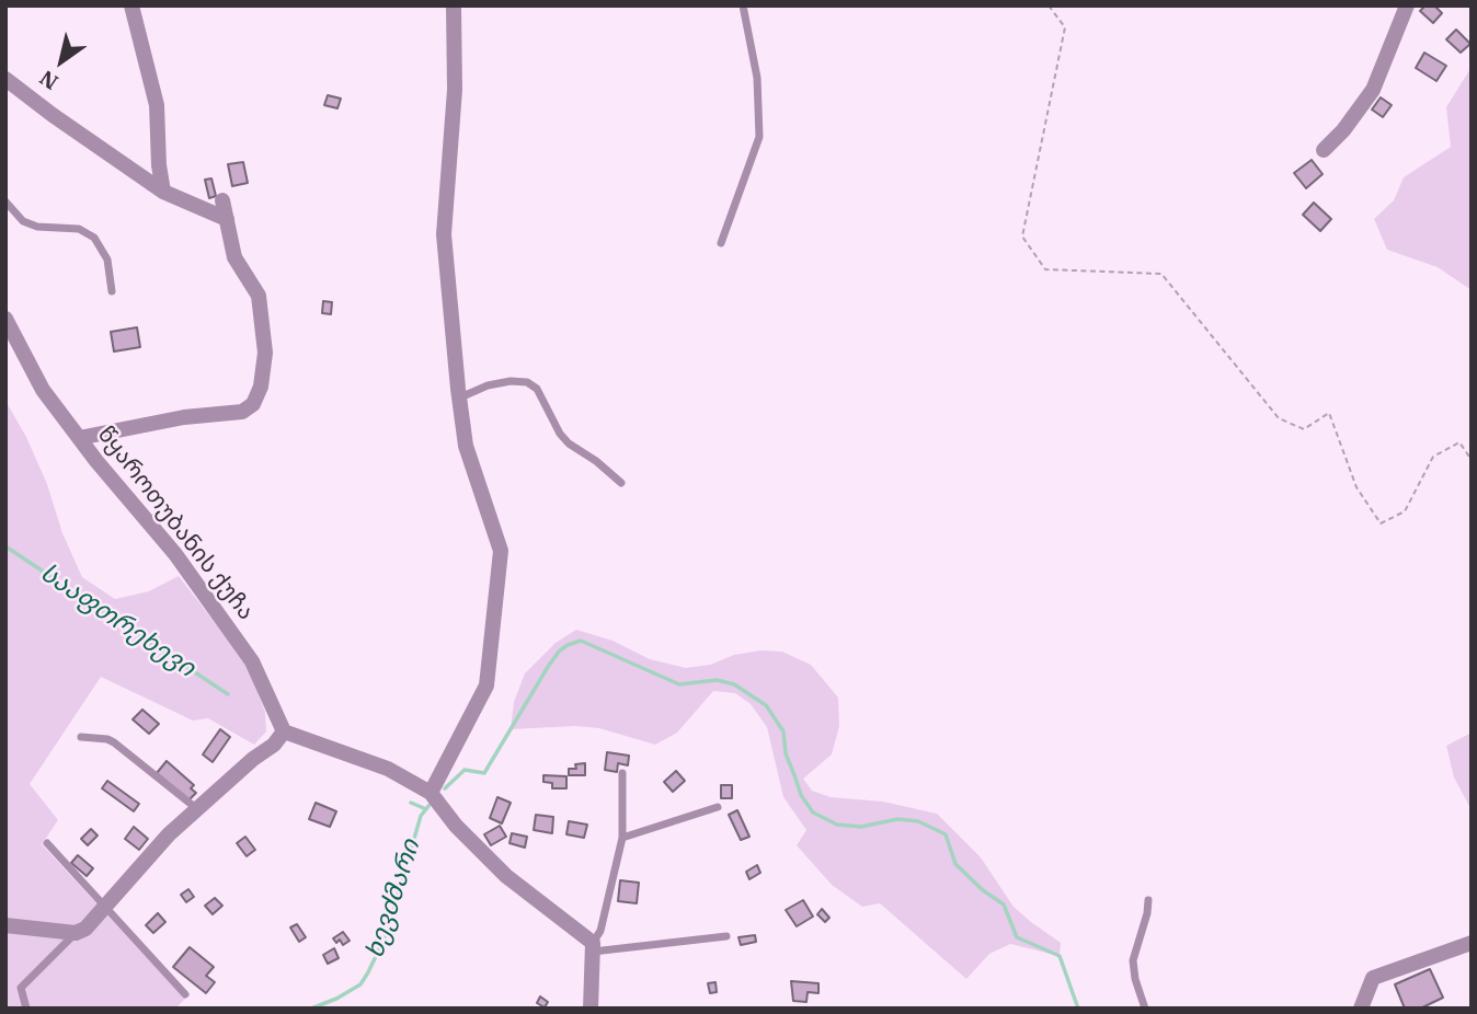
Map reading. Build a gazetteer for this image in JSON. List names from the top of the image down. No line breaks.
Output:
{"streets":{"street":["წყაროთუბანის ქუჩა"]},"water":["სააფთრეხევი","ხევძმარი"],"north":"bottom left"}
